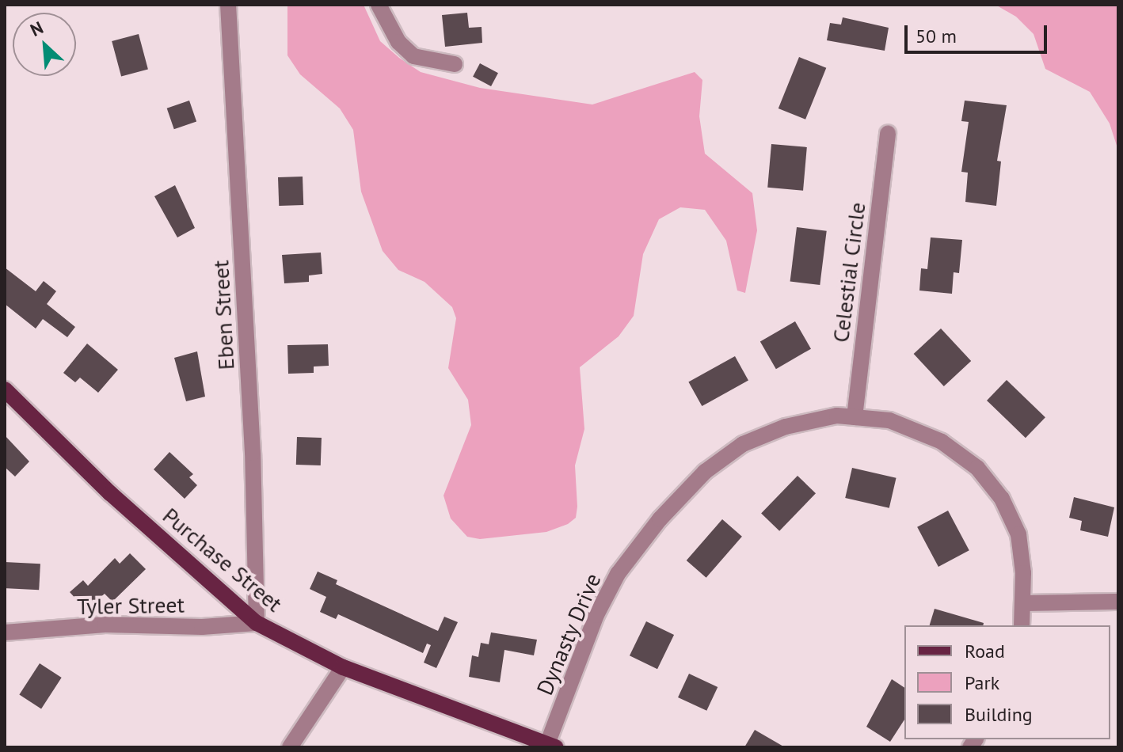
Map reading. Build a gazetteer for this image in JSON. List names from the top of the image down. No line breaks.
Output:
{"streets":{"main road":["Purchase Street"],"street":["Celestial Circle","Eben Street","Tyler Street","Dynasty Drive"]},"crossings":[["Celestial Circle","Dynasty Drive"],["Eben Street","Purchase Street"],["Eben Street","Tyler Street"],["Purchase Street","Tyler Street"],["Purchase Street","Dynasty Drive"]],"legend":["Road","Park","Building"],"scale_bar":"50 m","north":"top left"}
